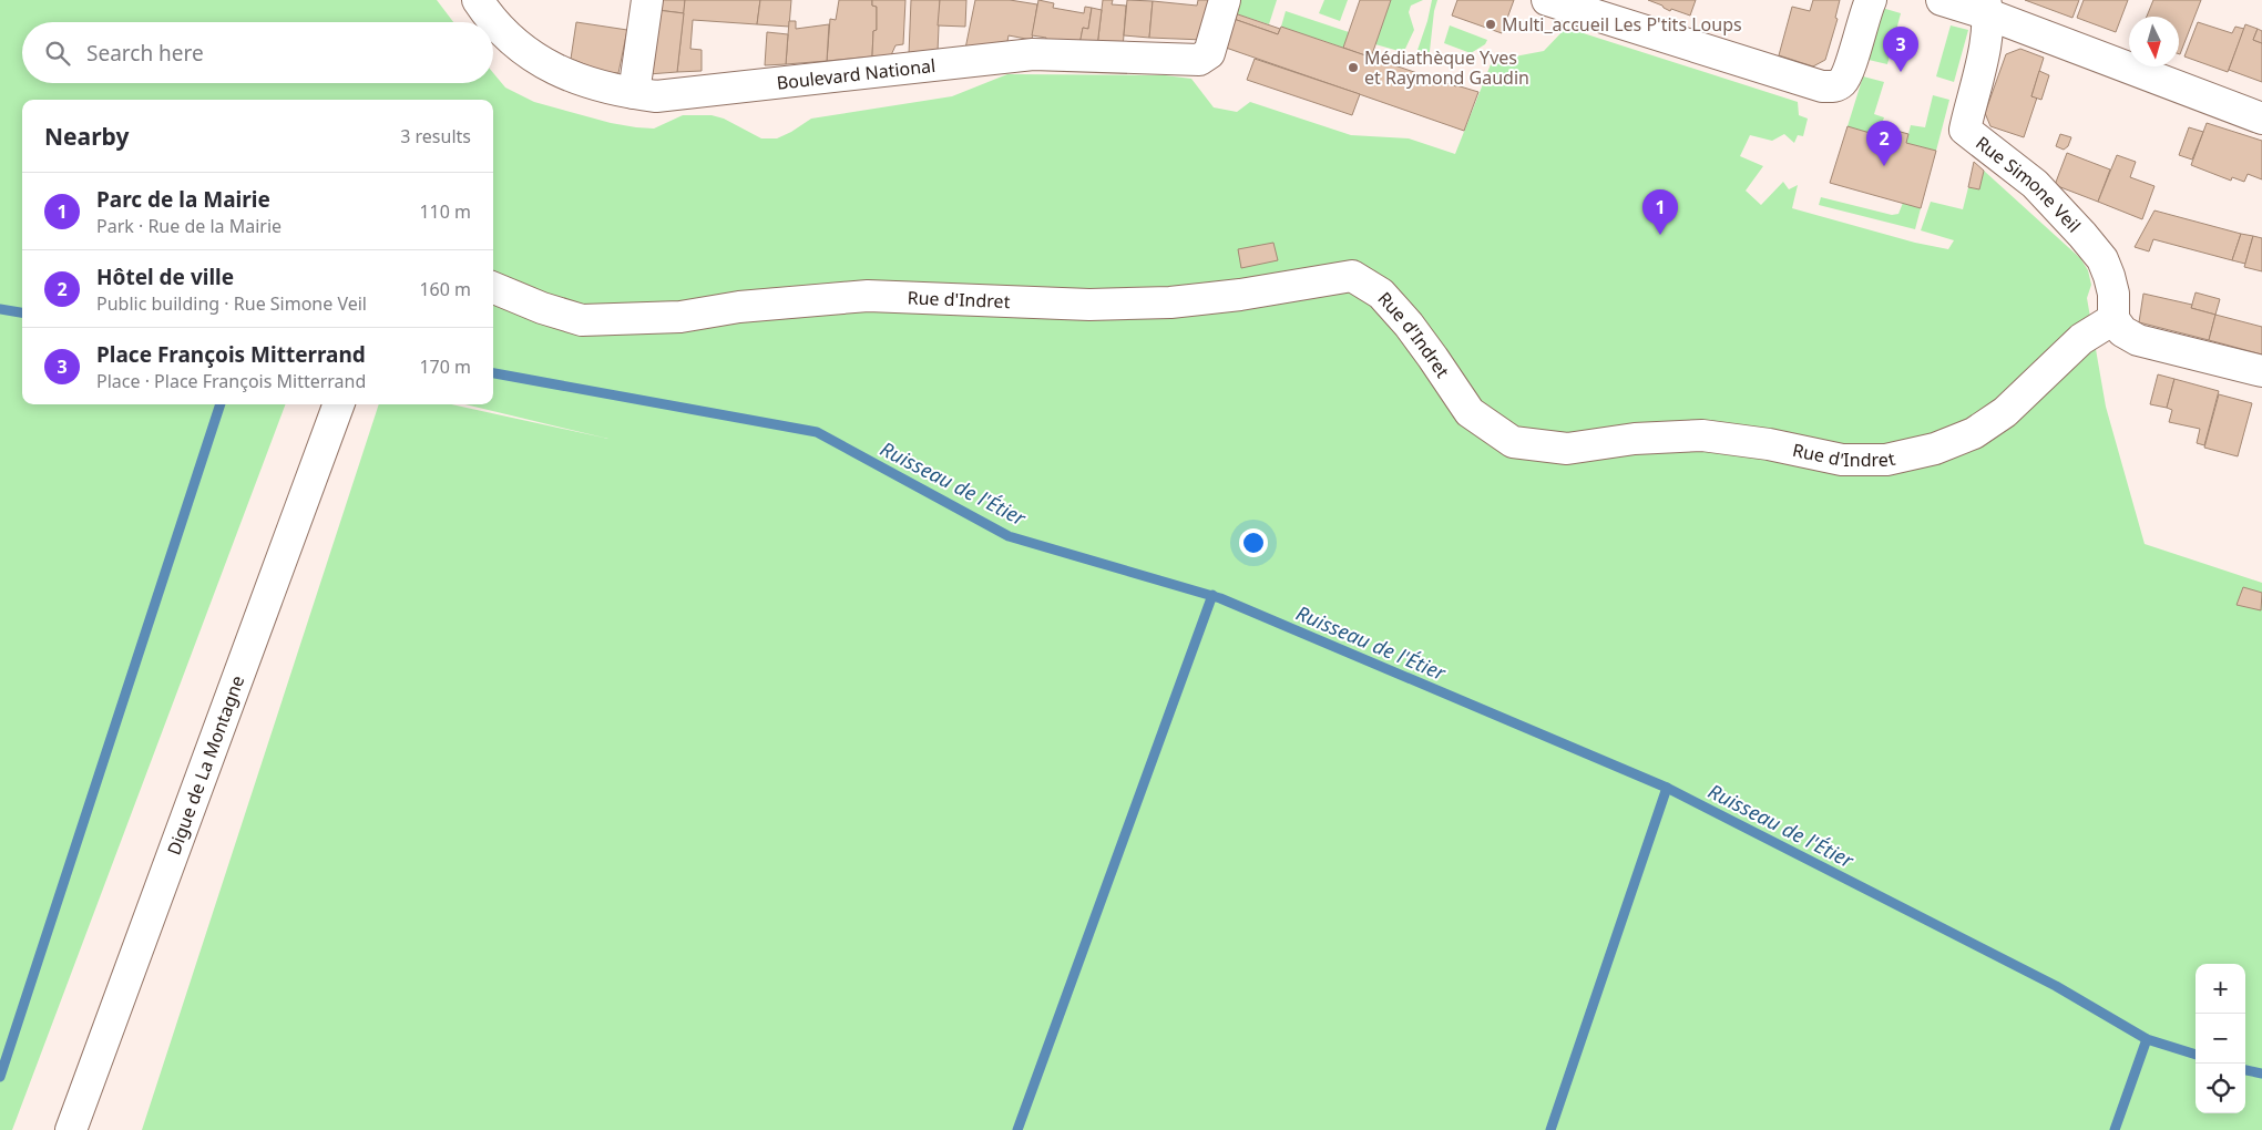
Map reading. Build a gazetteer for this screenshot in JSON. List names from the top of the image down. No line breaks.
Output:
{"streets":{"street":["Boulevard National","Rue Simone Veil","Rue d'Indret","Digue de La Montagne"]},"crossings":[["Rue Simone Veil","Rue d'Indret"]],"water":["Ruisseau de l'Étier"],"places":["Multi_accueil Les P'tits Loups","Médiathèque Yves et Raymond Gaudin"],"north":"bottom","page":{"search":"Search here","pins":["3","2","1"],"heading":["Nearby","3 results"],"list":[{"mark":"1","name":"Parc de la Mairie","note":"Park · Rue de la Mairie","value":"110 m"},{"mark":"2","name":"Hôtel de ville","note":"Public building · Rue Simone Veil","value":"160 m"},{"mark":"3","name":"Place François Mitterrand","note":"Place · Place François Mitterrand","value":"170 m"}],"map_buttons":["+","−"]}}
